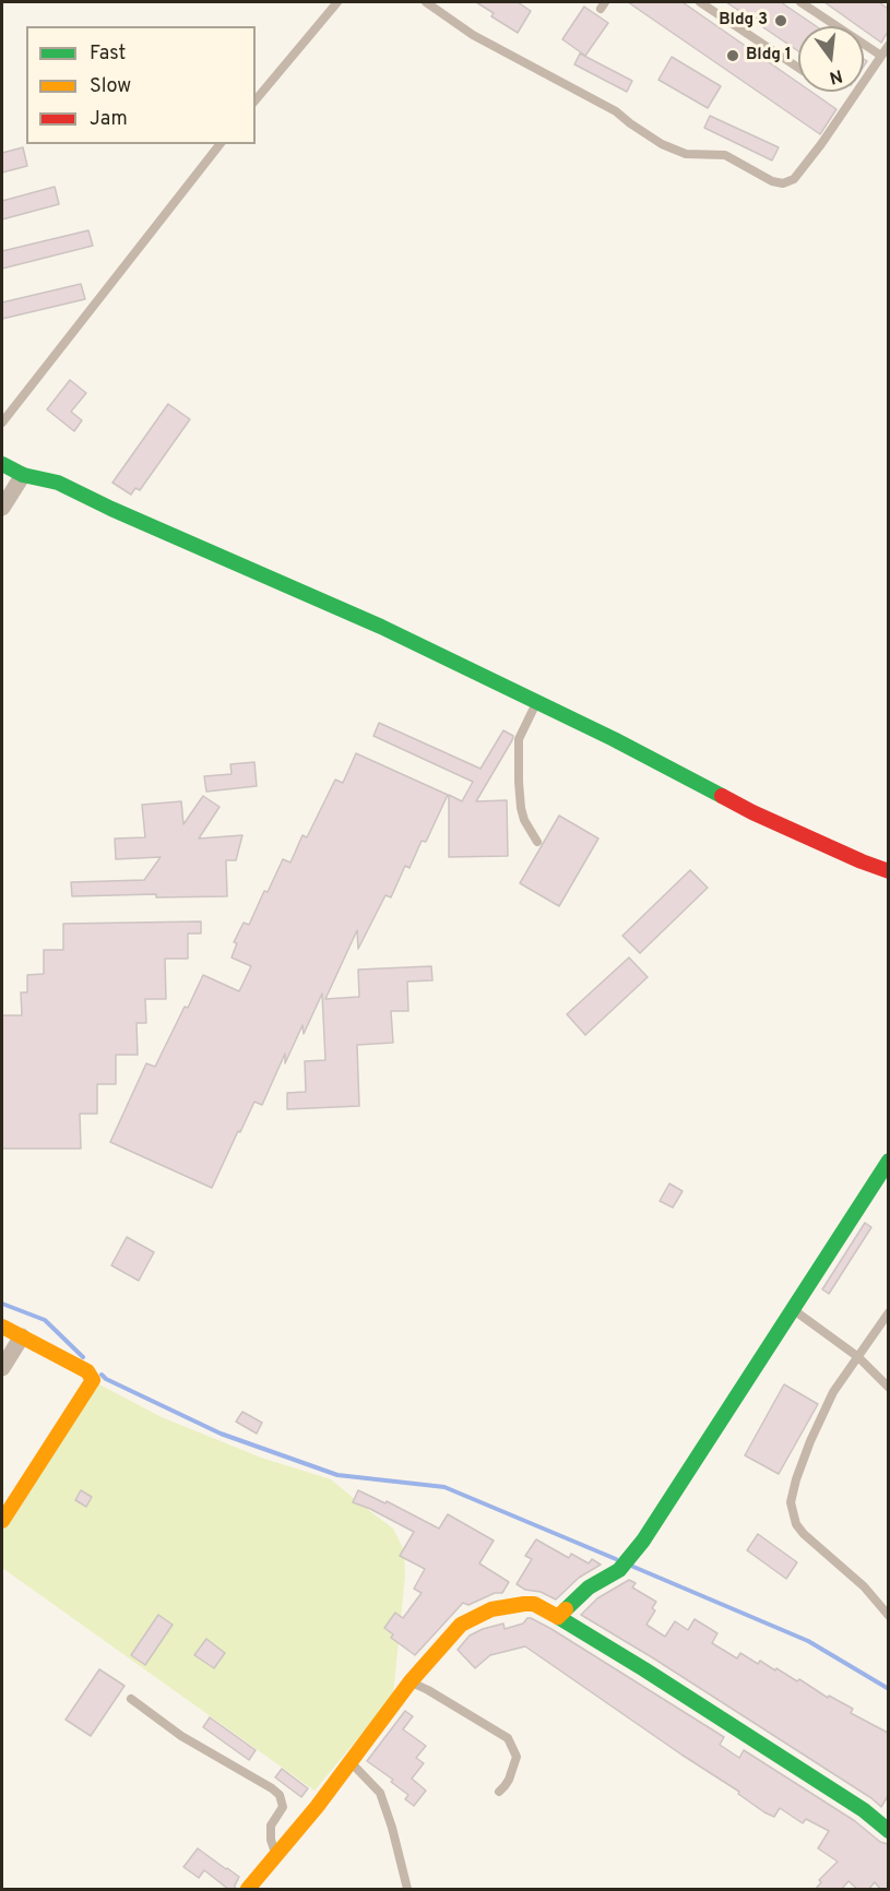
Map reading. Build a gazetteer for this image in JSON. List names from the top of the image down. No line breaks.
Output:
{"places":["Bldg 3","Bldg 1"],"legend":["Fast","Slow","Jam"],"north":"bottom"}
